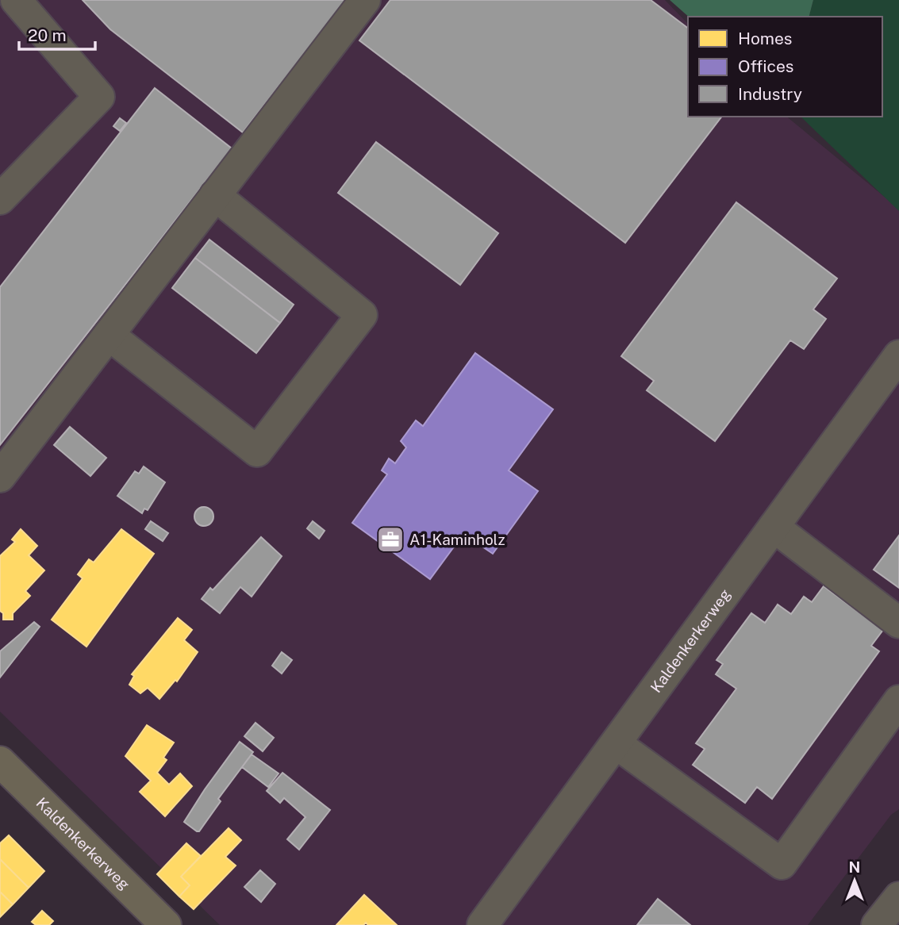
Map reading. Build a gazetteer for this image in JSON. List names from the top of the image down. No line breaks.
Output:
{"streets":{"main road":["Kaldenkerkerweg"]},"places":{"office":["A1-Kaminholz"]},"legend":["Homes","Offices","Industry"],"scale_bar":"20 m","north":"top"}
